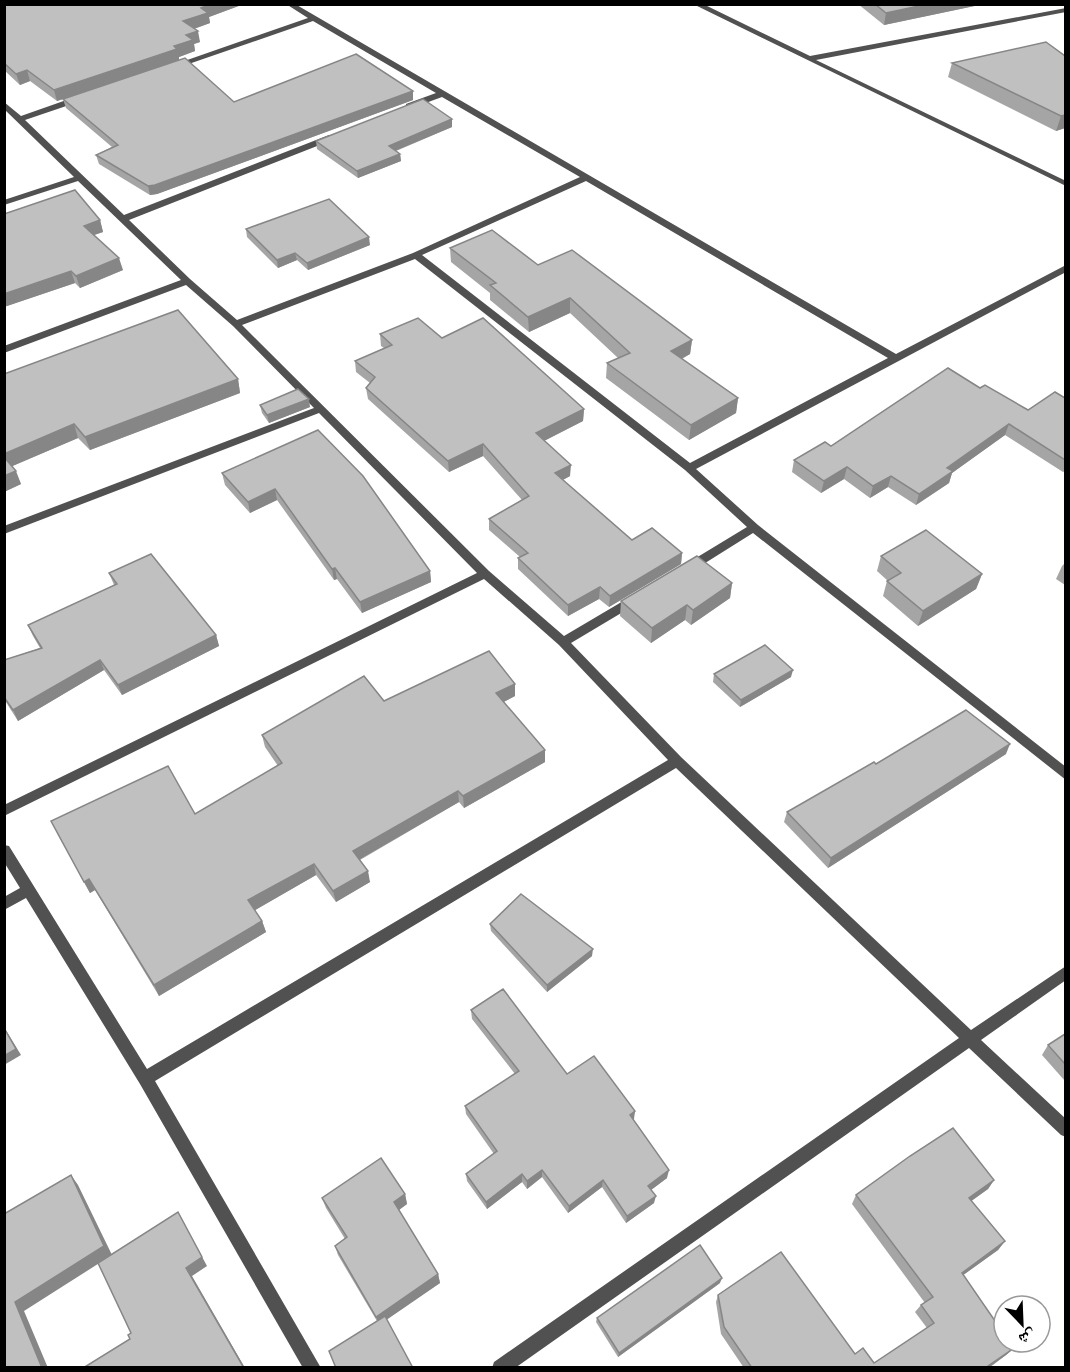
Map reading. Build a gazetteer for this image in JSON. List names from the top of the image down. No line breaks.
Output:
{"north":"bottom right"}
